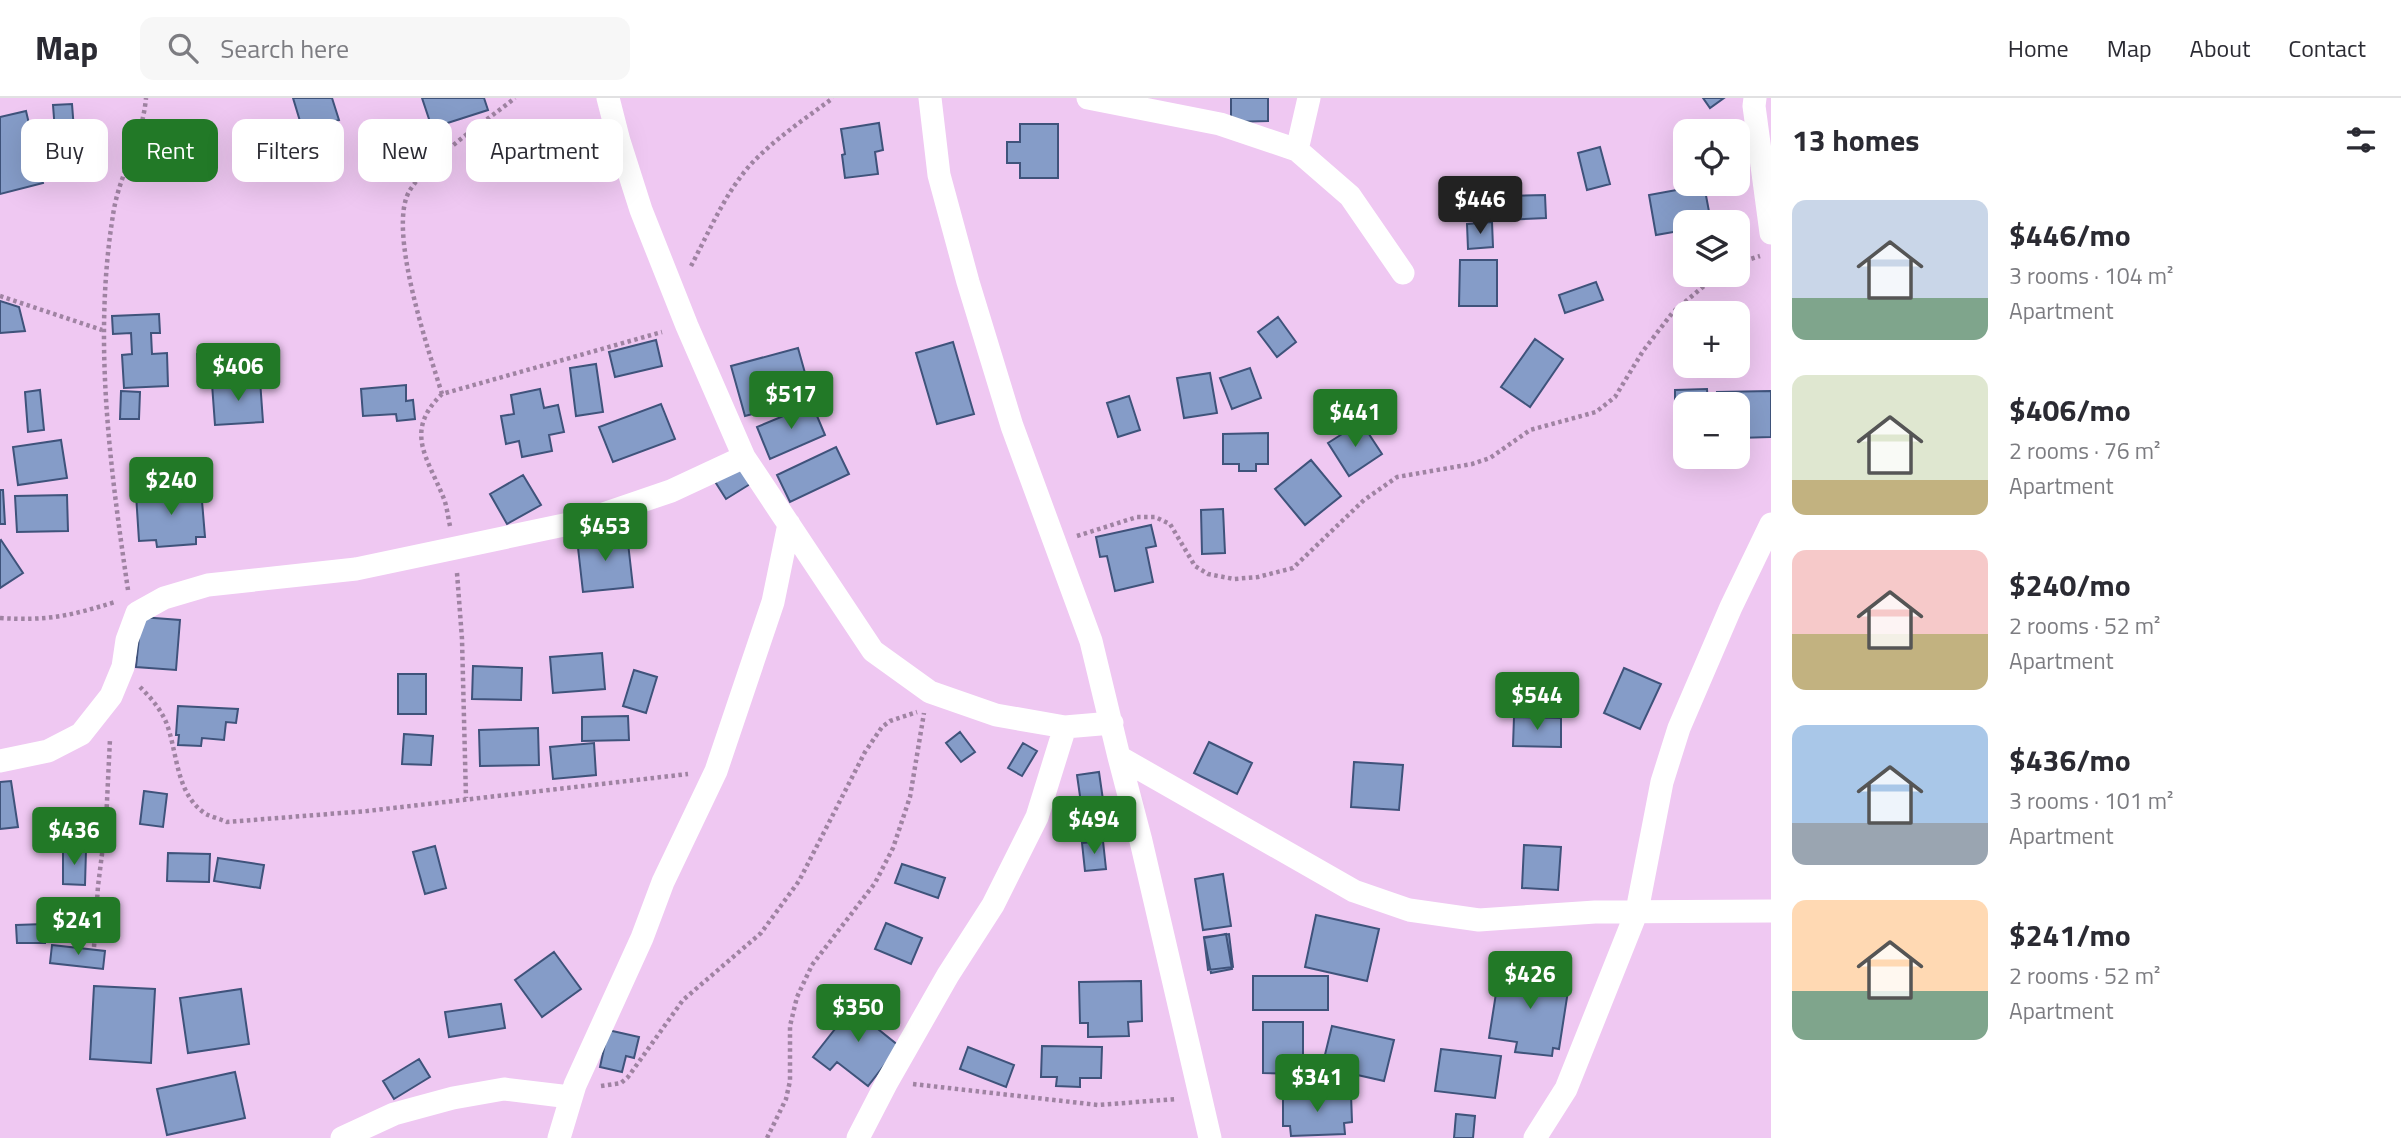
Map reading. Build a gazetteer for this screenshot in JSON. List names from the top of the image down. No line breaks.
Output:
{"page":{"header":"Map","search":"Search here","nav":["Home","Map","About","Contact"],"heading":"13 homes","map_buttons":["+","−"],"chip":["Buy","Rent","Filters","New","Apartment"],"price":["$446","$406","$517","$441","$240","$453","$544","$494","$436","$241","$426","$350","$341"],"list":[{"name":"$446/mo","note":"3 rooms · 104 m² · Apartment"},{"name":"$406/mo","note":"2 rooms · 76 m² · Apartment"},{"name":"$240/mo","note":"2 rooms · 52 m² · Apartment"},{"name":"$436/mo","note":"3 rooms · 101 m² · Apartment"},{"name":"$241/mo","note":"2 rooms · 52 m² · Apartment"}]}}
